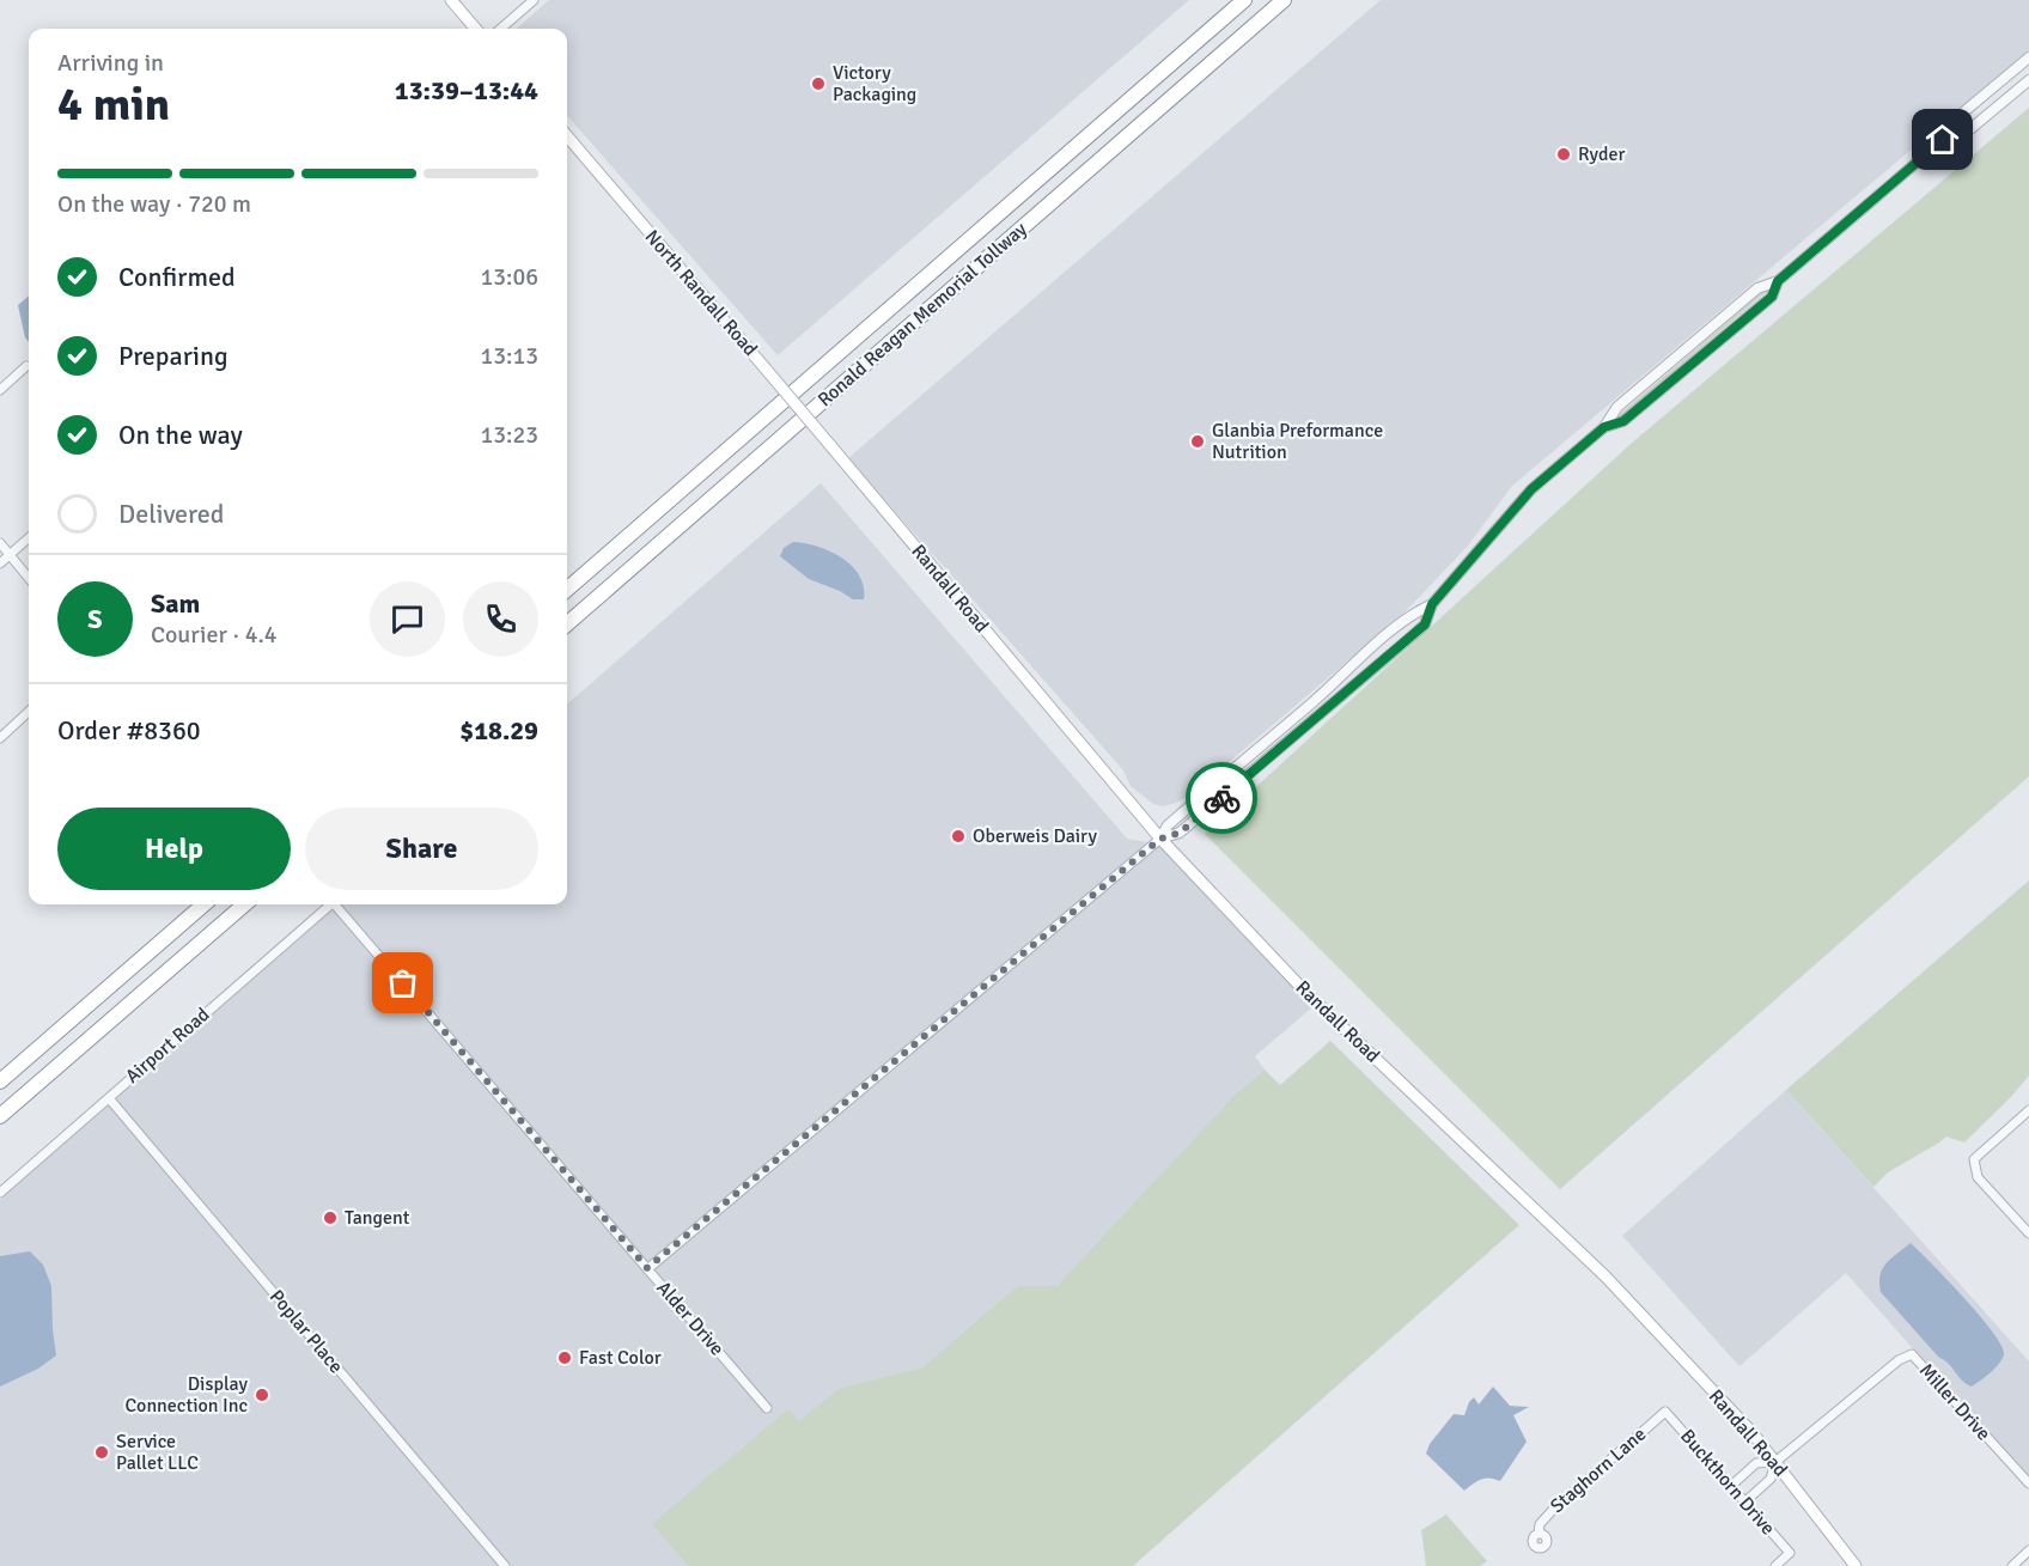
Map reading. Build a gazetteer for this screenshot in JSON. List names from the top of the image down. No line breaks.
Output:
{"streets":{"highway":["Ronald Reagan Memorial Tollway"],"main road":["North Randall Road","Randall Road"],"street":["Airport Road","Alder Drive","Poplar Place","Miller Drive","Staghorn Lane","Buckthorn Drive"]},"crossings":[["North Randall Road","Randall Road"],["Randall Road","Miller Drive"],["Airport Road","Poplar Place"],["Staghorn Lane","Buckthorn Drive"]],"places":["Victory Packaging","Ryder","Glanbia Preformance Nutrition","Oberweis Dairy","Tangent","Fast Color","Display Connection Inc","Service Pallet LLC"],"page":{"heading":["4 min","Arriving in","13:39–13:44"],"panel":["Sam","Courier · 4.4","Order #8360","$18.29"],"bar":"On the way · 720 m","list":[["Confirmed","13:06"],["Preparing","13:13"],["On the way","13:23"],"Delivered"],"round":"S","buttons":["Help","Share"]}}
